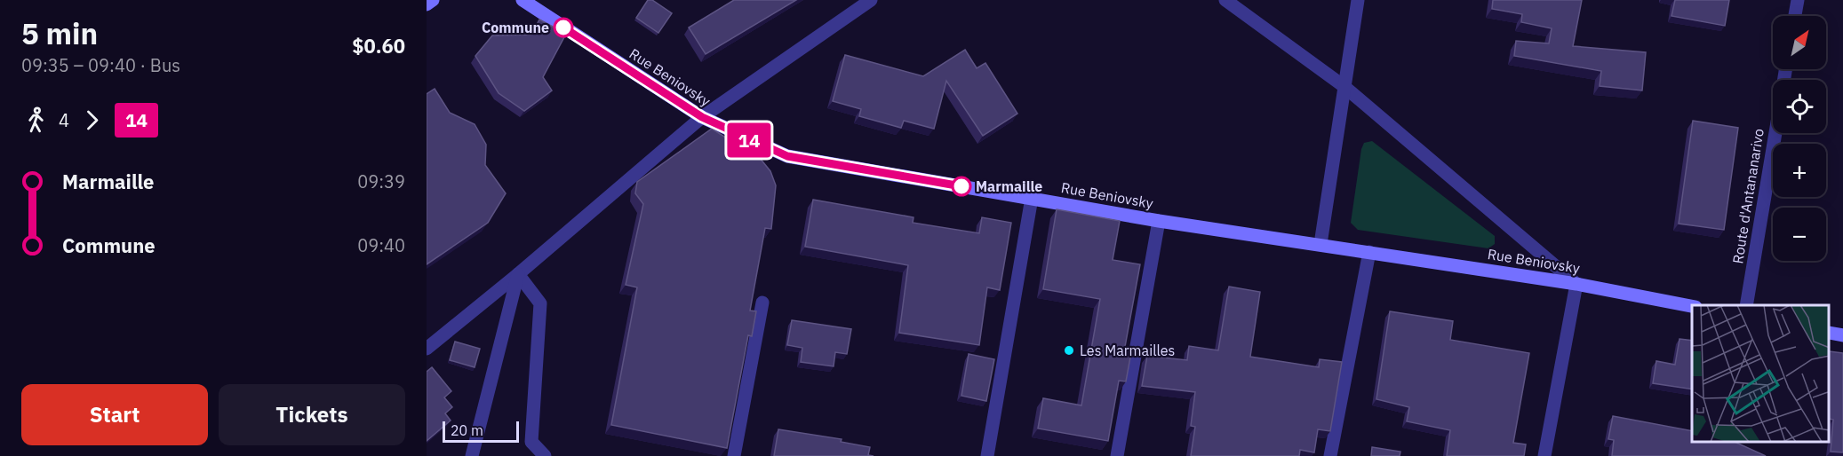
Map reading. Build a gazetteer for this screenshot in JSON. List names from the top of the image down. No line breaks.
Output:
{"streets":{"street":["Rue Beniovsky","Route d'Antananarivo"]},"places":["Commune","Marmaille","Les Marmailles"],"lines":["bus line 14"],"scale_bar":"20 m","north":"top right","page":{"heading":["5 min","09:35 – 09:40 · Bus","$0.60"],"on_map":"14","map_buttons":["+","−"],"legs":["4","14"],"list":[{"name":"Marmaille","value":"09:39"},{"name":"Commune","value":"09:40"}],"buttons":["Start","Tickets"],"scale":"20 m"}}
